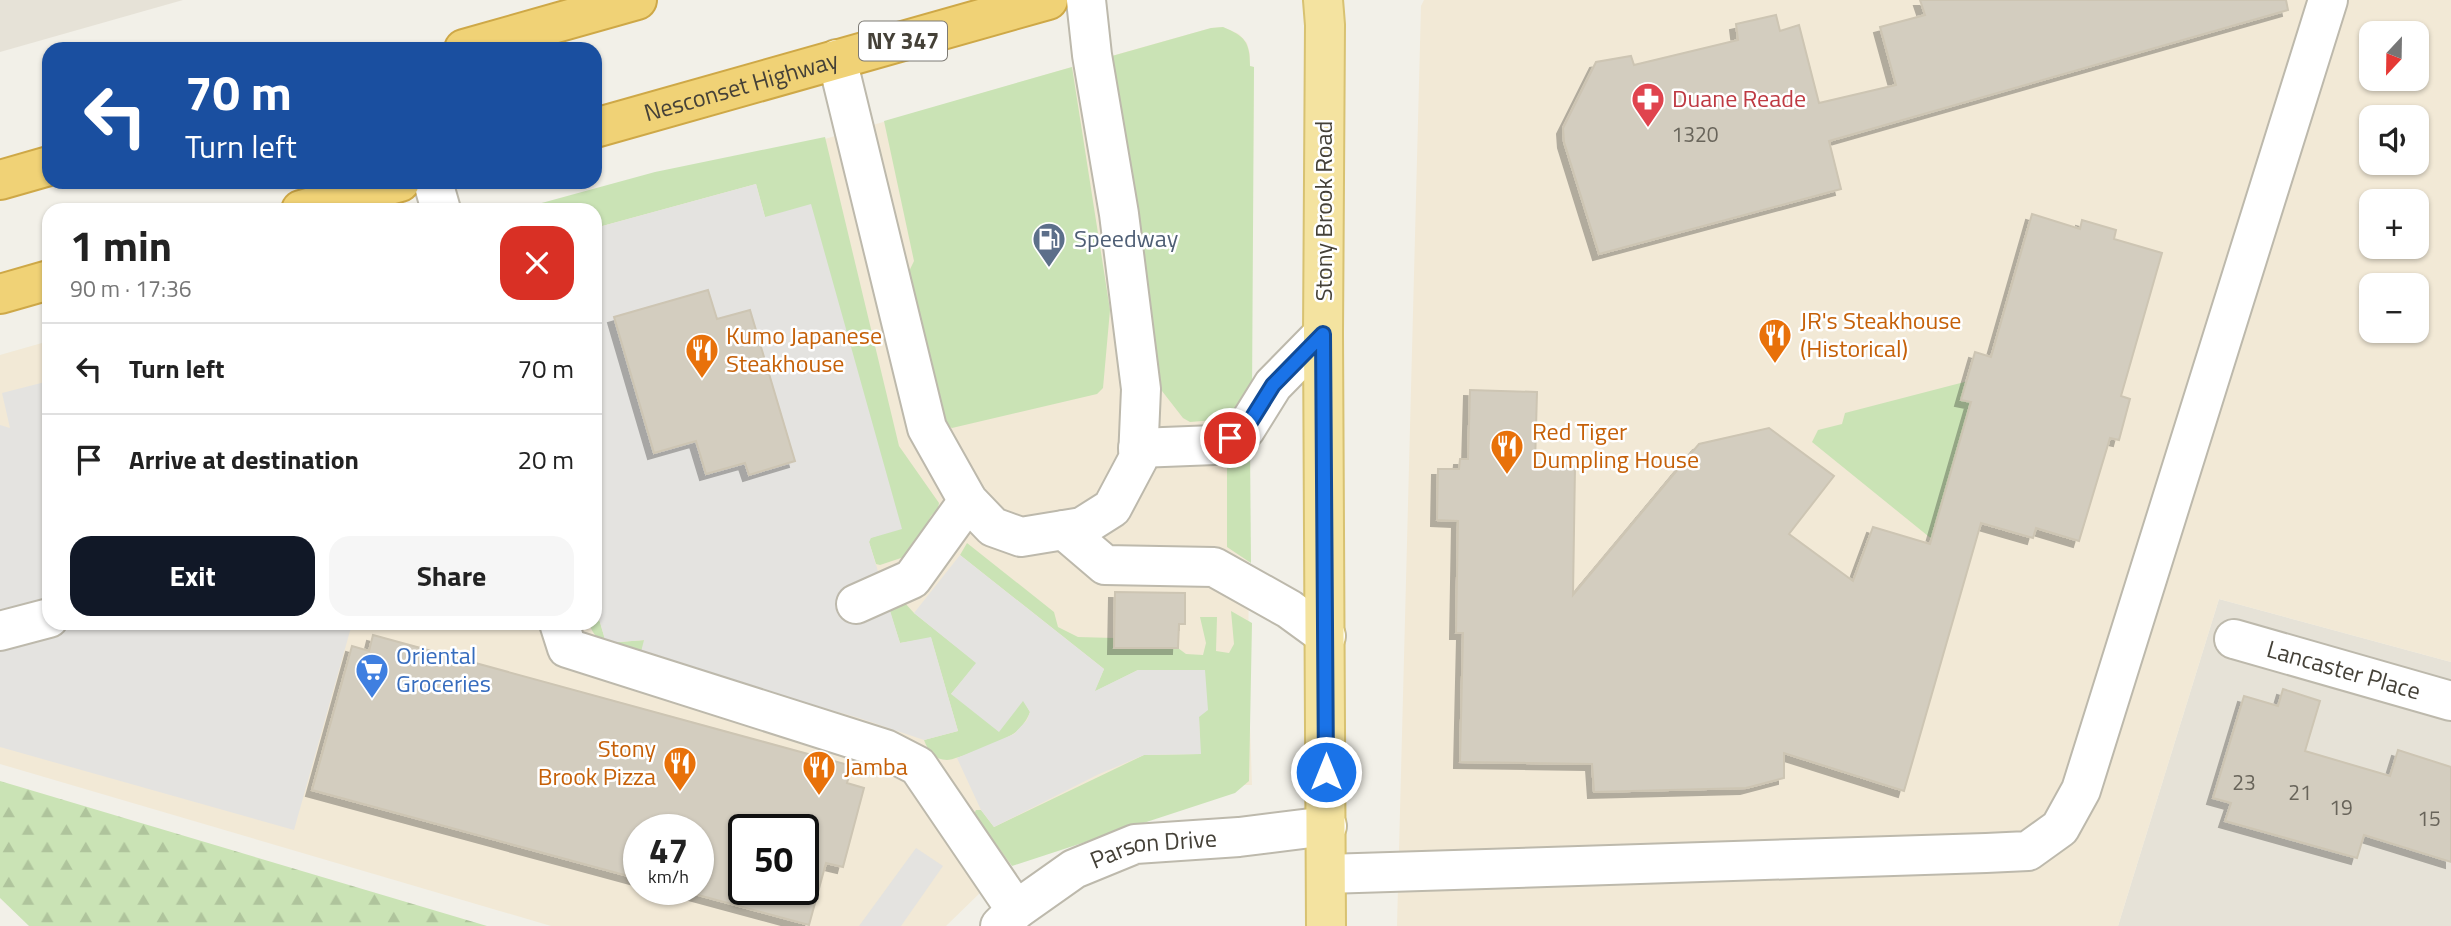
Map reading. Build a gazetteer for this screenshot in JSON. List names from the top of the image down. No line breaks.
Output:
{"streets":{"highway":["NY 347","Nesconset Highway"],"main road":["Stony Brook Road"],"street":["Lancaster Place","Parson Drive"]},"crossings":[["Stony Brook Road","Parson Drive"]],"places":{"pharmacy":["Duane Reade"],"fuel station":["Speedway"],"restaurant":["JR's Steakhouse (Historical)","Kumo Japanese Steakhouse","Red Tiger Dumpling House","Stony Brook Pizza","Jamba"],"supermarket":["Oriental Groceries"]},"house_numbers":["1320","23","21","19","15"],"north":"bottom","page":{"map_buttons":["+","−"],"turn":["70 m","Turn left"],"heading":["1 min","90 m · 17:36"],"list":[{"name":"Turn left","value":"70 m"},{"name":"Arrive at destination","value":"20 m"}],"buttons":["Exit","Share"],"speed":"47 km/h","limit":"50"}}
